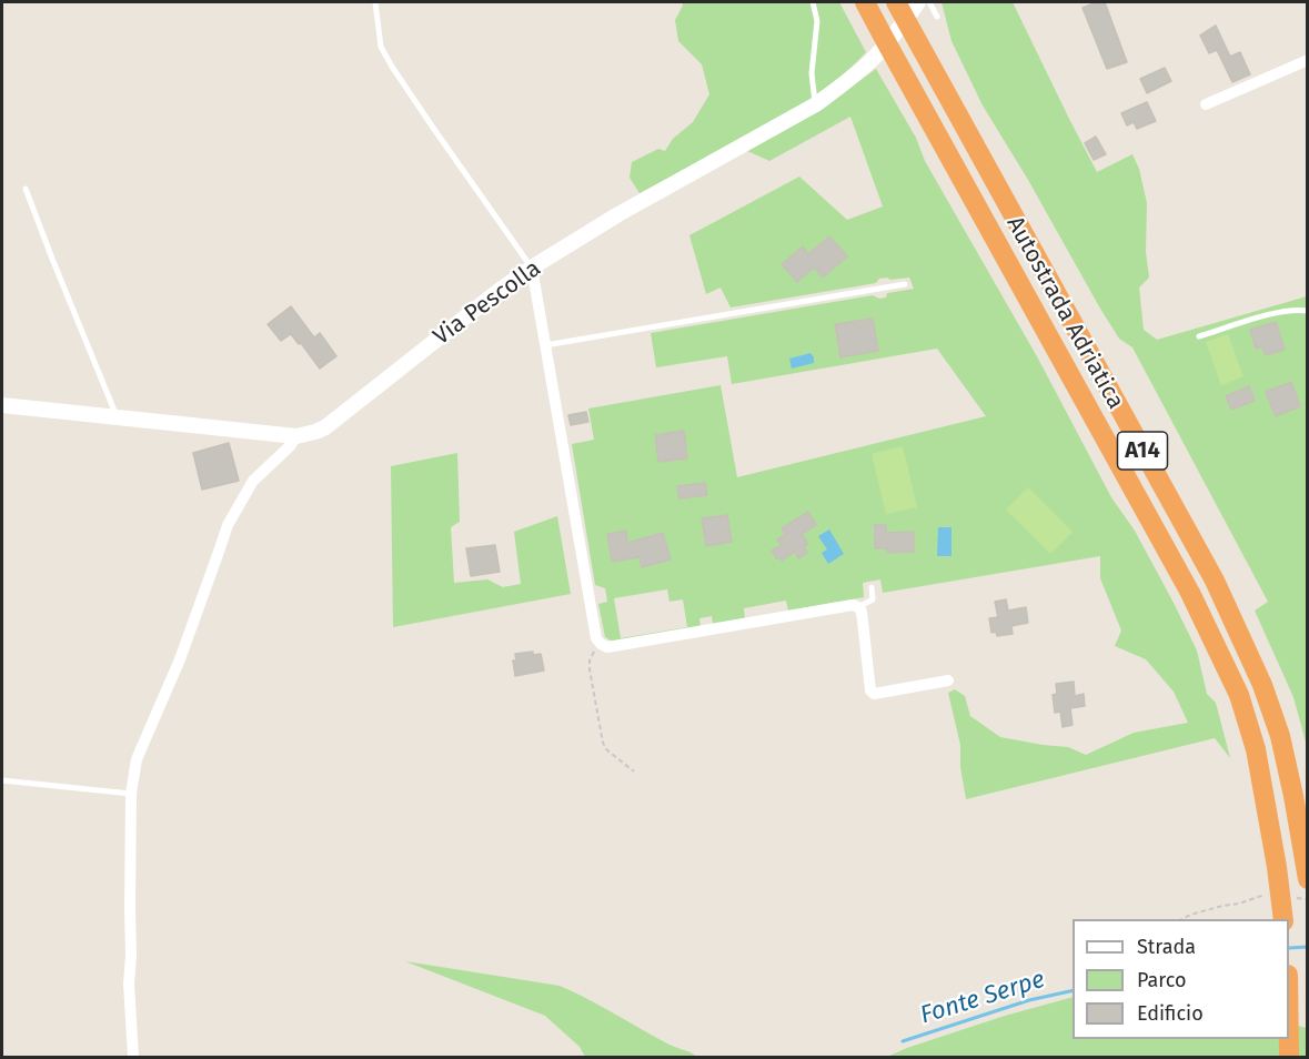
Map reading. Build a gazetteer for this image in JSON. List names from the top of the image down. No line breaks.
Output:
{"streets":{"highway":["Autostrada Adriatica","A14"],"street":["Via Pescolla"]},"water":["Fonte Serpe"],"legend":["Strada","Parco","Edificio"]}
